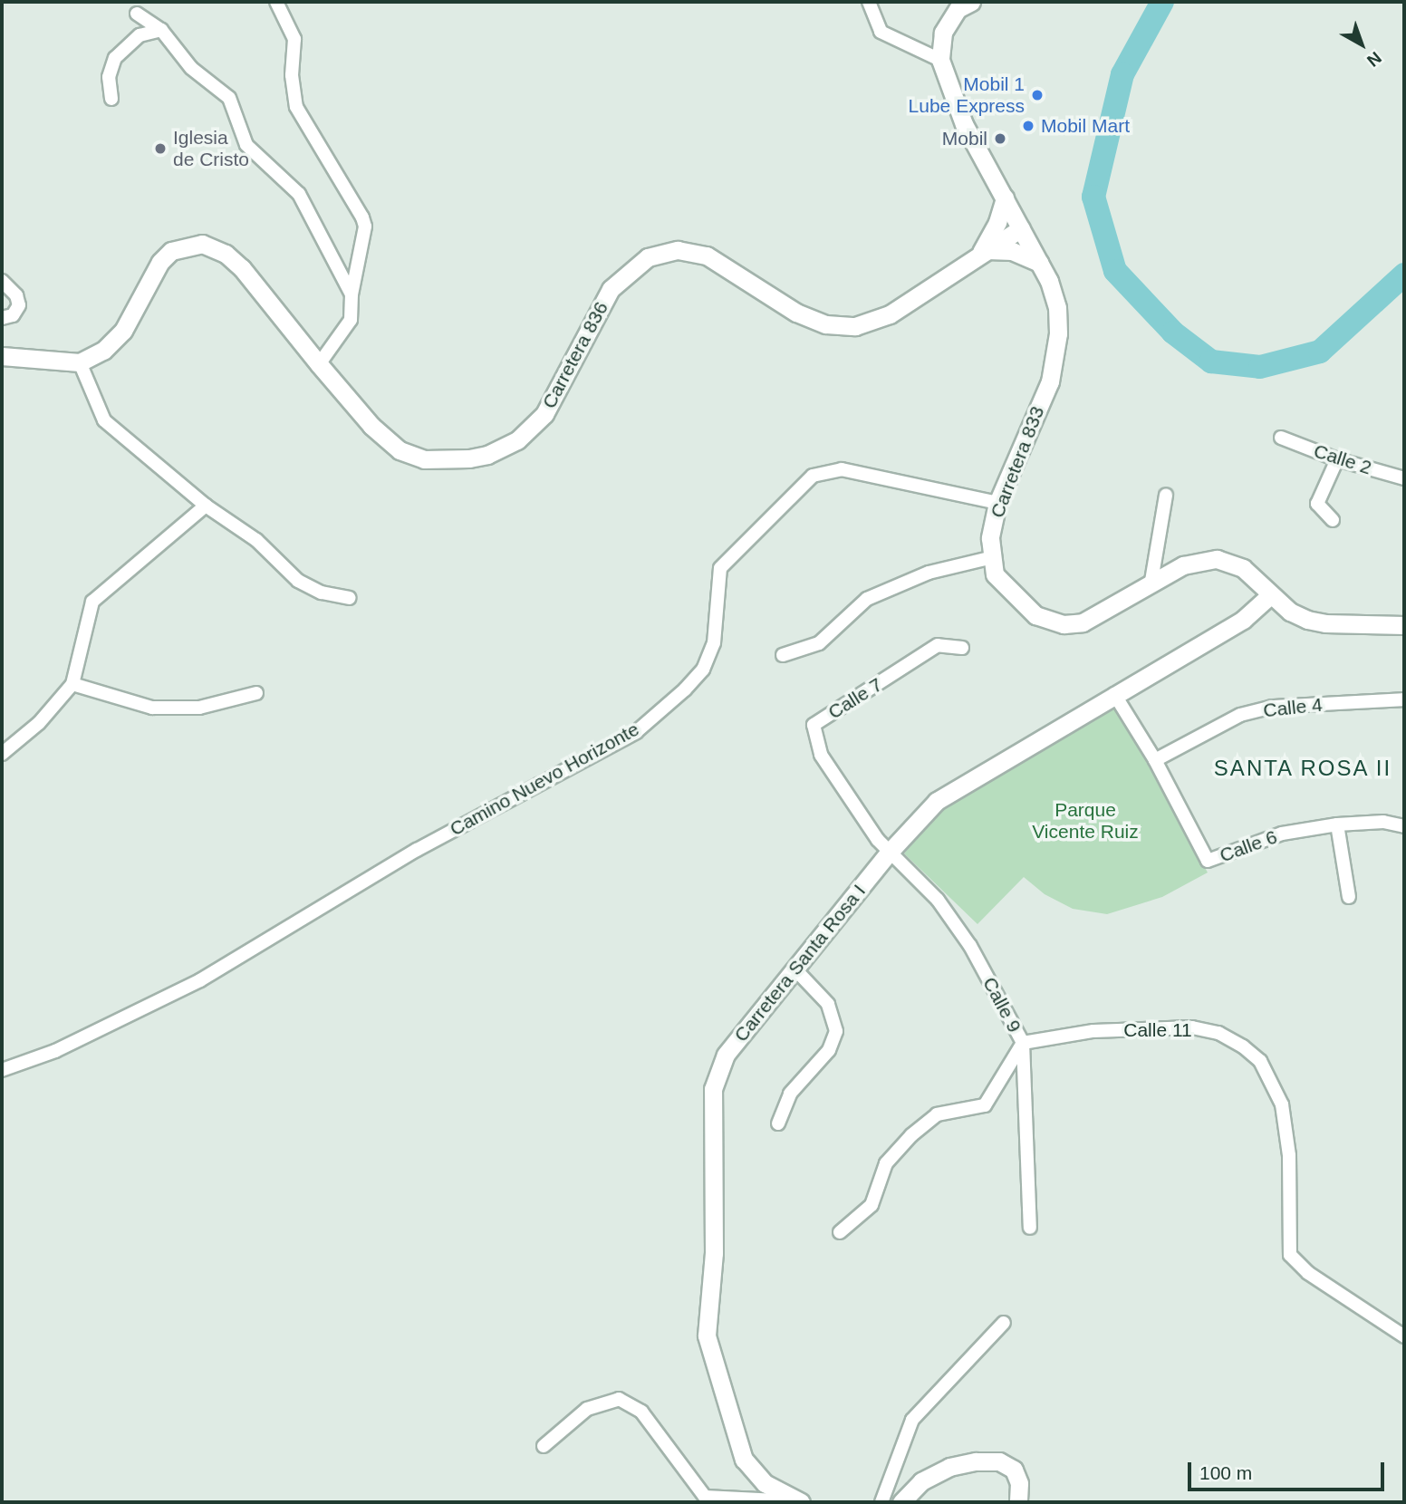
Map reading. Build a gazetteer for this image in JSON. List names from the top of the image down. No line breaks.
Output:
{"streets":{"street":["Carretera 836","Calle 2","Carretera 833","Calle 7","Calle 4","Camino Nuevo Horizonte","Calle 6","Carretera Santa Rosa I","Calle 9","Calle 11"]},"crossings":[["Carretera 836","Carretera 833"],["Carretera 833","Camino Nuevo Horizonte"],["Carretera 833","Carretera Santa Rosa I"],["Calle 7","Carretera Santa Rosa I"],["Calle 7","Calle 9"],["Calle 4","Calle 6"],["Calle 6","Carretera Santa Rosa I"],["Carretera Santa Rosa I","Calle 9"],["Calle 9","Calle 11"]],"districts":["SANTA ROSA II"],"parks":["Parque Vicente Ruiz"],"places":["Mobil 1 Lube Express","Mobil Mart","Mobil","Iglesia de Cristo"],"scale_bar":"100 m","north":"bottom right"}
